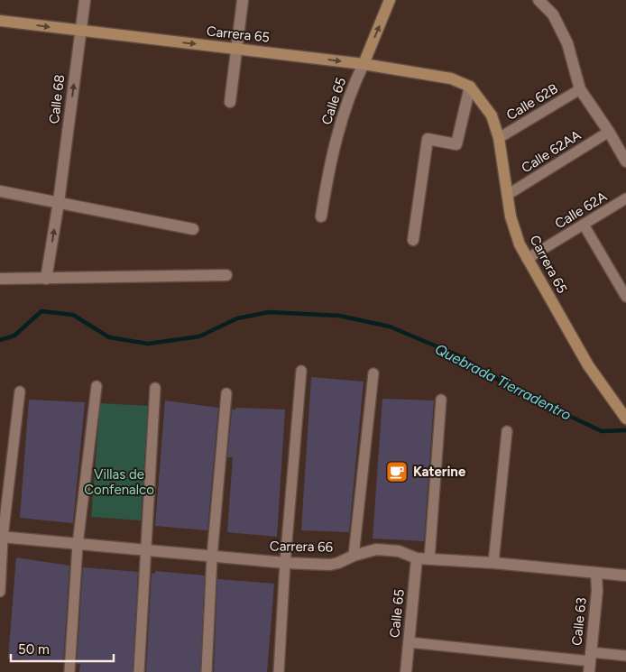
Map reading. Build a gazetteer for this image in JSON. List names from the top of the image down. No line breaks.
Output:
{"streets":{"main road":["Carrera 65","Calle 65"],"street":["Calle 68","Calle 62B","Calle 62AA","Calle 62A","Carrera 66","Calle 63"]},"crossings":[["Carrera 65","Calle 68"],["Carrera 65","Calle 65"],["Carrera 65","Calle 62B"],["Carrera 65","Calle 62AA"],["Carrera 65","Calle 62A"],["Calle 65","Carrera 66"],["Carrera 66","Calle 63"]],"one_way":["Carrera 65","Calle 68"],"water":["Quebrada Tierradentro"],"parks":["Villas de Confenalco"],"places":{"cafe":["Katerine"]},"scale_bar":"50 m"}
